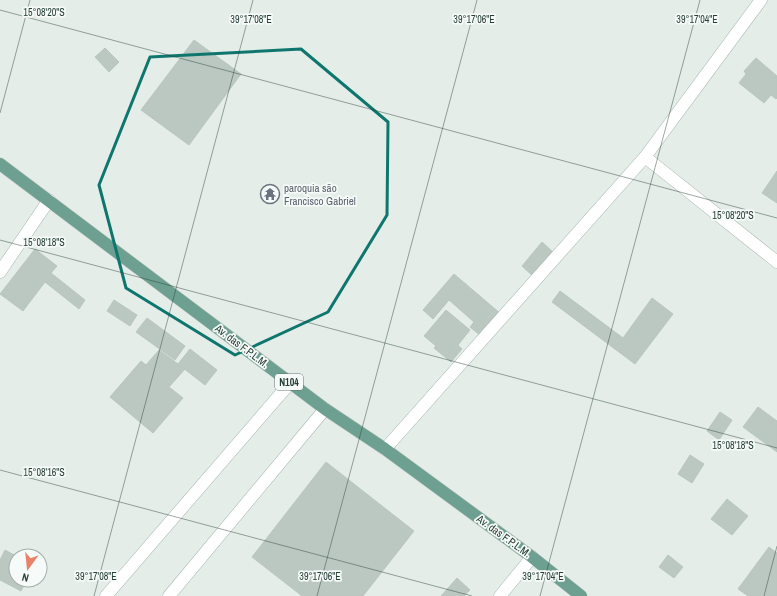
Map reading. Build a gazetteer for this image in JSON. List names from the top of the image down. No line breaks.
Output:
{"streets":{"main road":["Av. das F.P.L.M.","N104"]},"places":{"temple":["paroquia são Francisco Gabriel"]},"north":"bottom","coordinates":["15°08'20\"S","39°17'08\"E","39°17'06\"E","39°17'04\"E","15°08'18\"S","15°08'16\"S"]}
